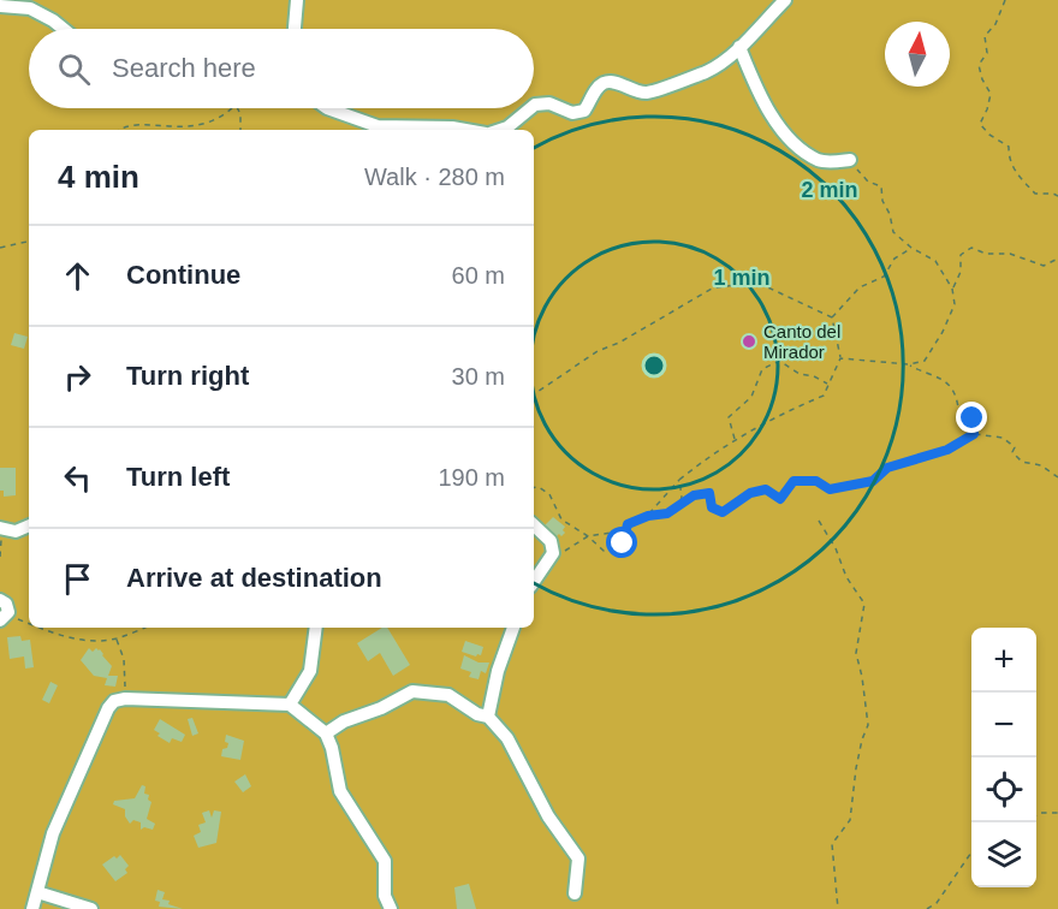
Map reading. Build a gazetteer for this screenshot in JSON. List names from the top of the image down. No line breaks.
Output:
{"places":["Canto del Mirador"],"north":"top","page":{"search":"Search here","heading":["4 min","Walk · 280 m"],"list":[["Continue","60 m"],["Turn right","30 m"],["Turn left","190 m"],"Arrive at destination"],"map_buttons":["+","−"]},"rings":["2 min","1 min"]}
